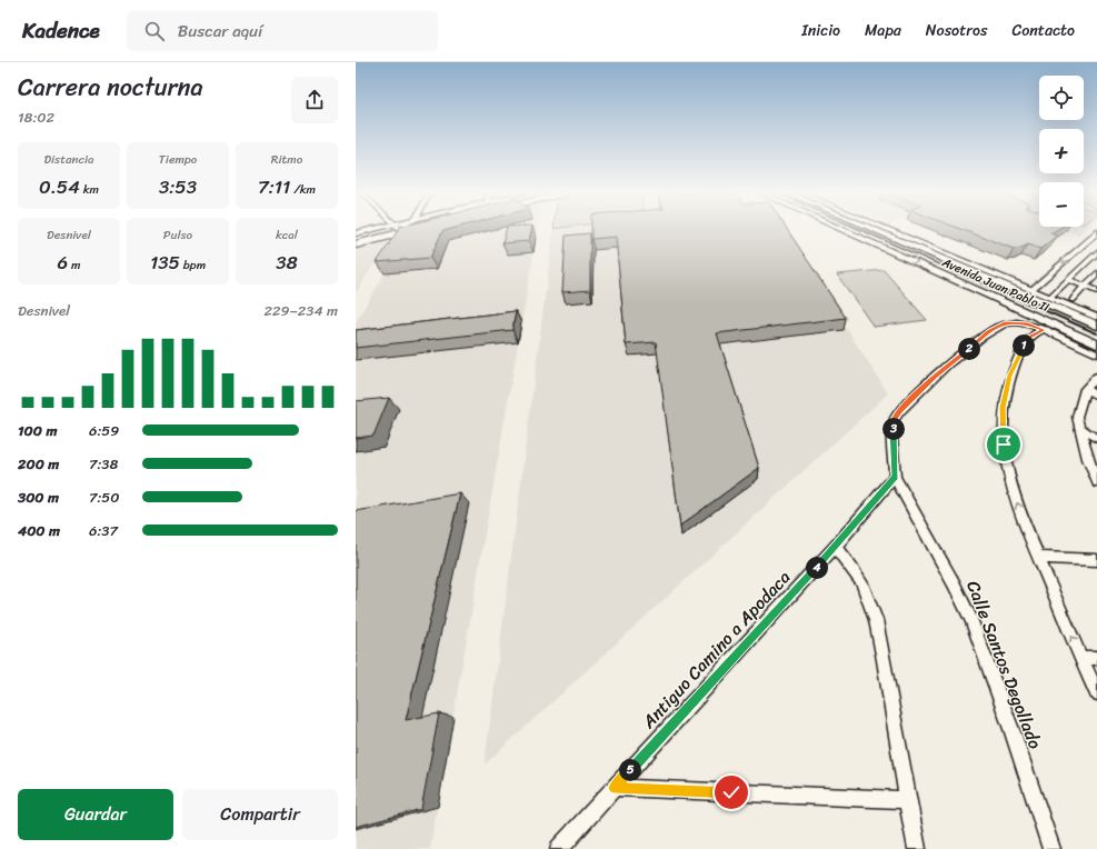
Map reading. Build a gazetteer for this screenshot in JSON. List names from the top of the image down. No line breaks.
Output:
{"streets":{"main road":["Avenida Juan Pablo II"],"street":["Antiguo Camino a Apodaca","Calle Santos Degollado"]},"crossings":[["Antiguo Camino a Apodaca","Calle Santos Degollado"]],"page":{"header":"Kadence","search":"Buscar aquí","nav":["Inicio","Mapa","Nosotros","Contacto"],"heading":["Carrera nocturna","18:02"],"map_buttons":["+","−"],"stats":[["Distancia","0.54 km"],["Tiempo","3:53"],["Ritmo","7:11 /km"],["Desnivel","6 m"],["Pulso","135 bpm"],["kcal","38"]],"chart":["Desnivel","229–234 m"],"pins":["1","2","3","4","5"],"list":[{"name":"100 m","note":"6:59"},{"name":"200 m","note":"7:38"},{"name":"300 m","note":"7:50"},{"name":"400 m","note":"6:37"}],"buttons":["Guardar","Compartir"]}}
